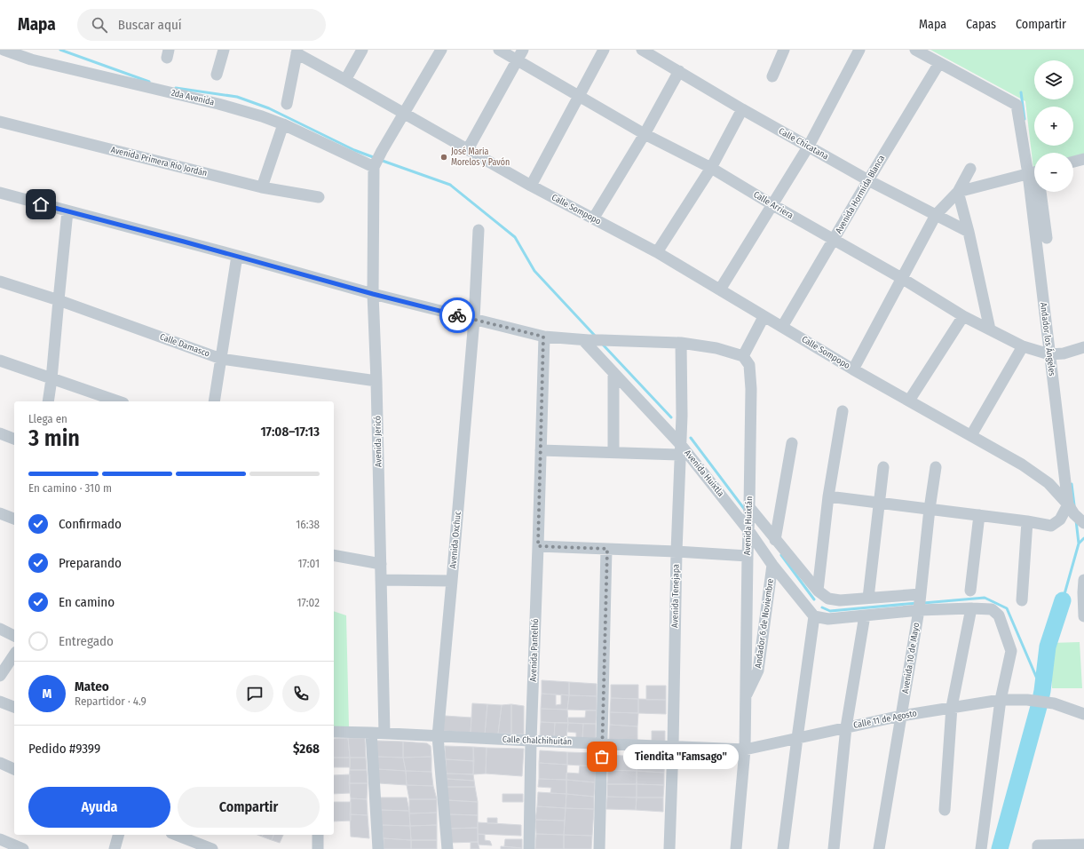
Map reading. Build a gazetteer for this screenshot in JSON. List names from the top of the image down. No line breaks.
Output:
{"streets":{"street":["2da Avenida","Calle Chicatana","Avenida Primera Río Jordán","Avenida Hormida Blanca","Calle Arriera","Calle Sompopo","Andador los Ángeles","Calle Damasco","Avenida Jericó","Avenida Huixtla","Avenida Huixtán","Avenida Oxchuc","Avenida Tenejapa","Andador 6 de Noviembre","Avenida Pantelhó","Avenida 10 de Mayo","Calle 11 de Agosto","Calle Chalchihuitán"]},"crossings":[["2da Avenida","Avenida Jericó"],["Calle Chicatana","Avenida Hormida Blanca"],["Avenida Hormida Blanca","Calle Arriera"],["Avenida Hormida Blanca","Calle Sompopo"],["Calle Arriera","Andador los Ángeles"],["Calle Sompopo","Andador los Ángeles"],["Calle Sompopo","Avenida Jericó"],["Calle Damasco","Avenida Jericó"],["Avenida Jericó","Calle Chalchihuitán"],["Avenida Huixtla","Avenida Huixtán"],["Avenida Huixtla","Avenida Tenejapa"],["Avenida Huixtla","Andador 6 de Noviembre"],["Avenida Huixtán","Andador 6 de Noviembre"],["Avenida Oxchuc","Calle Chalchihuitán"],["Avenida Tenejapa","Calle Chalchihuitán"],["Andador 6 de Noviembre","Calle 11 de Agosto"],["Andador 6 de Noviembre","Calle Chalchihuitán"],["Avenida Pantelhó","Calle Chalchihuitán"],["Avenida 10 de Mayo","Calle 11 de Agosto"],["Calle 11 de Agosto","Calle Chalchihuitán"]],"places":["José Maria Morelos y Pavón","Tiendita \"Famsago\""],"page":{"header":"Mapa","search":"Buscar aquí","nav":["Mapa","Capas","Compartir"],"map_buttons":["+","−"],"heading":["3 min","Llega en","17:08–17:13"],"panel":["Mateo","Repartidor · 4.9","Pedido #9399","$268"],"bar":"En camino · 310 m","list":[["Confirmado","16:38"],["Preparando","17:01"],["En camino","17:02"],"Entregado"],"round":"M","bubble":"Tiendita \"Famsago\"","buttons":["Ayuda","Compartir"]}}
